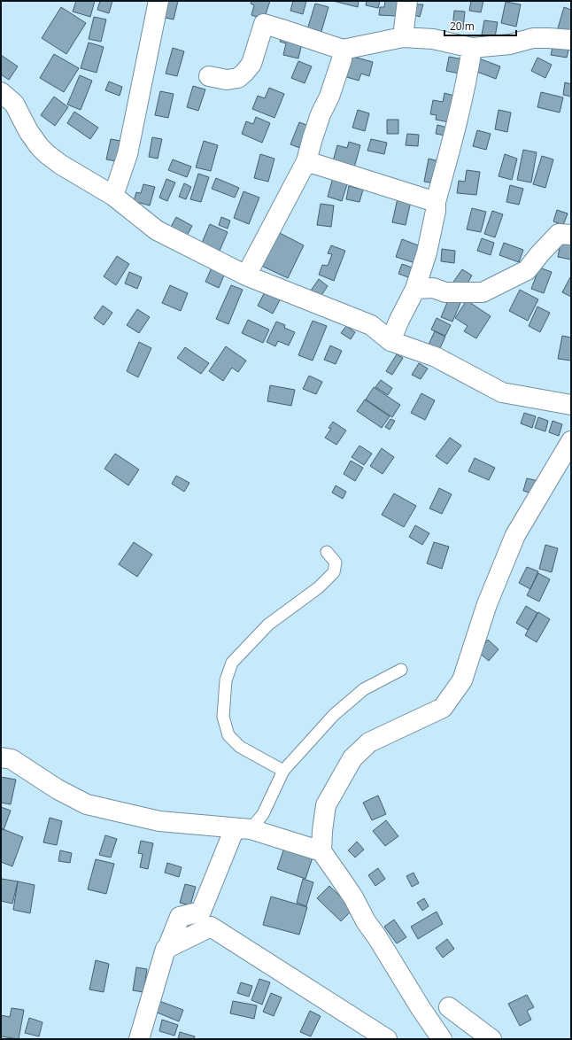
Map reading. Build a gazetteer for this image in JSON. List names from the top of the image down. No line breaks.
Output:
{"scale_bar":"20 m"}
